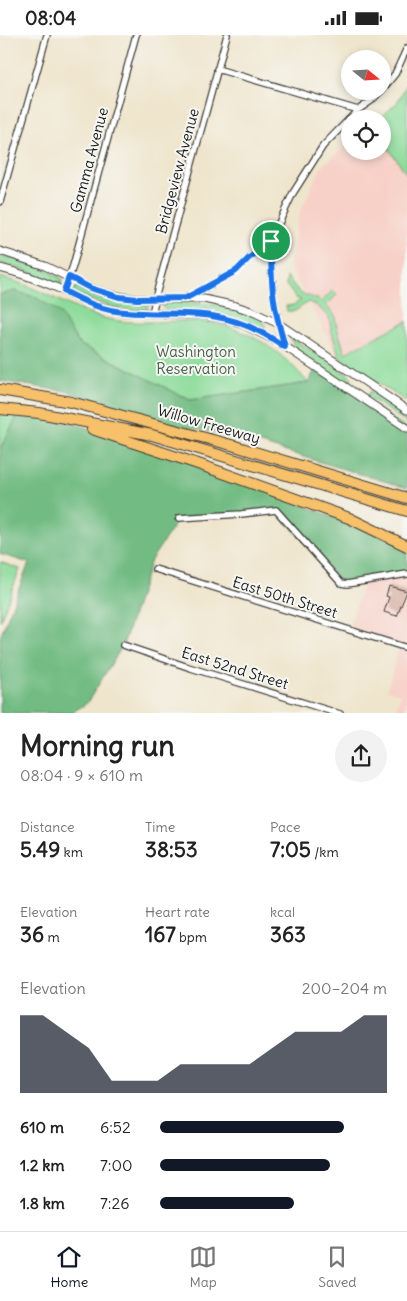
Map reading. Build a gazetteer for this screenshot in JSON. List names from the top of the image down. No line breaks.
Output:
{"streets":{"highway":["Willow Freeway"],"street":["Gamma Avenue","Bridgeview Avenue","East 50th Street","East 52nd Street"]},"parks":["Washington Reservation"],"north":"right","page":{"status":"08:04","heading":["Morning run","08:04 · 9 × 610 m"],"stats":[["Distance","5.49 km"],["Time","38:53"],["Pace","7:05 /km"],["Elevation","36 m"],["Heart rate","167 bpm"],["kcal","363"]],"chart":["Elevation","200–204 m"],"list":[{"name":"610 m","note":"6:52"},{"name":"1.2 km","note":"7:00"},{"name":"1.8 km","note":"7:26"}],"tabs":["Home","Map","Saved"]}}
